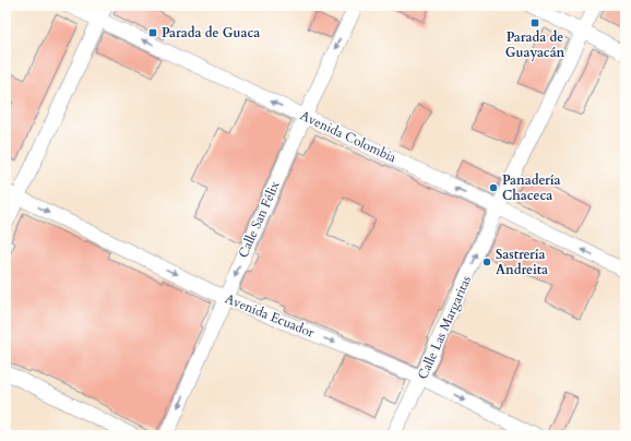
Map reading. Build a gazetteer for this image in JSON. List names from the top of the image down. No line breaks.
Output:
{"streets":{"street":["Avenida Colombia","Calle San Félix","Avenida Ecuador","Calle Las Margaritas"]},"crossings":[["Avenida Colombia","Calle San Félix"],["Avenida Colombia","Calle Las Margaritas"],["Calle San Félix","Avenida Ecuador"],["Avenida Ecuador","Calle Las Margaritas"]],"one_way":["Avenida Colombia","Calle San Félix","Avenida Ecuador","Calle Las Margaritas"],"places":{"transit":["Parada de Guayacán","Parada de Guaca"],"other":["Panadería Chaceca","Sastrería Andreita"]}}
